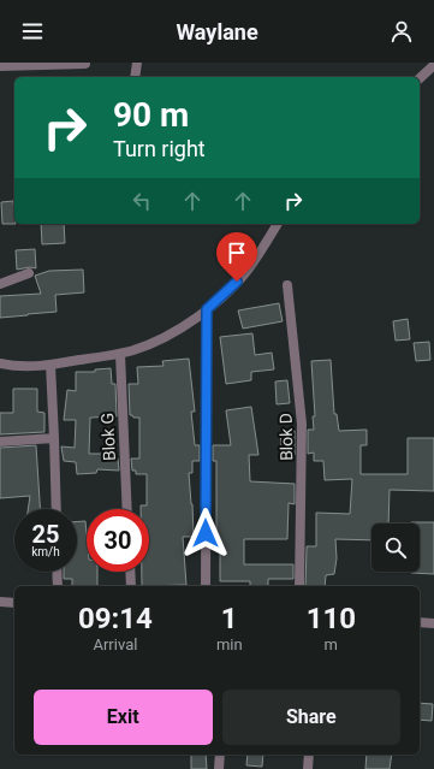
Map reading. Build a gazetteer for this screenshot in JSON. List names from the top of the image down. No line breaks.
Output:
{"streets":{"street":["Blok G","Blok D"]},"page":{"header":"Waylane","turn":["90 m","Turn right"],"speed":"25 km/h","limit":"30","eta":["09:14","Arrival","1","min","110","m"],"buttons":["Exit","Share"]}}
